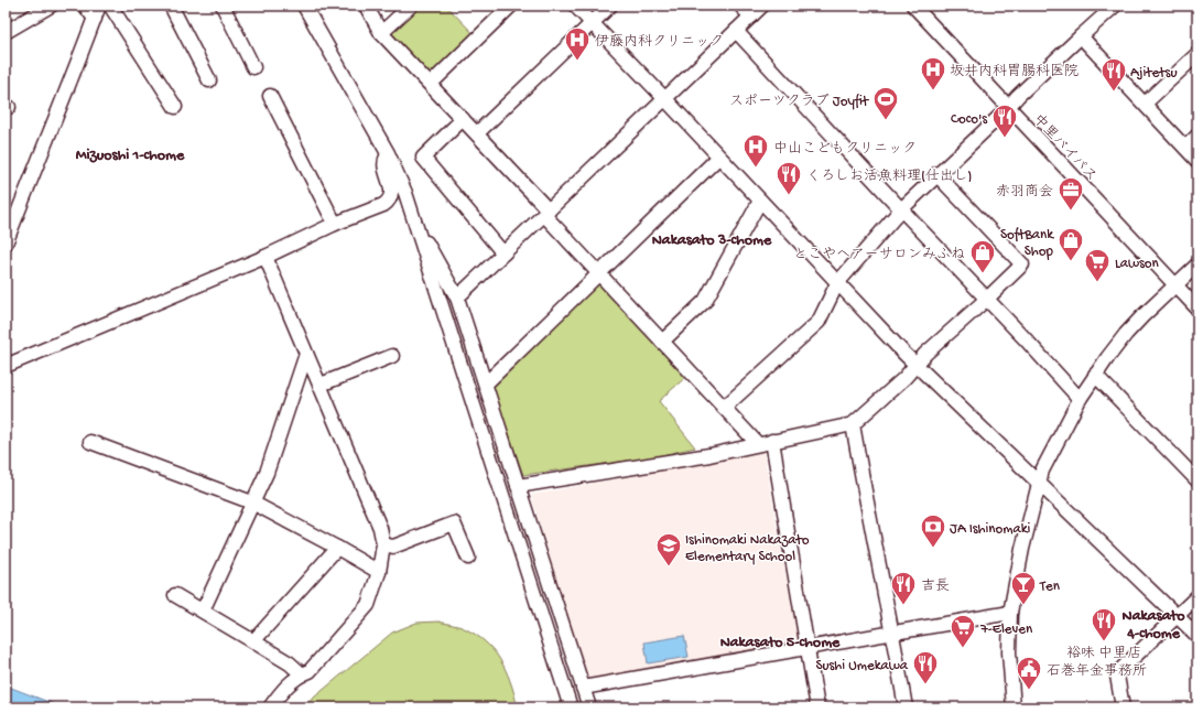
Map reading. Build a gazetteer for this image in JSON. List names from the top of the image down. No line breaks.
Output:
{"streets":{"street":["中里バイパス"]},"districts":["Mizuoshi 1-chome","Nakasato 3-chome","Nakasato 4-chome","Nakasato 5-chome"],"places":{"hospital":["伊藤内科クリニック","坂井内科胃腸科医院","中山こどもクリニック"],"restaurant":["Ajitetsu","Coco's","くろしお活魚料理(仕出し)","吉長","裕味 中里店","Sushi Umekawa"],"sports":["スポーツクラブ Joyfit"],"office":["赤羽商会"],"shop":["SoftBank Shop","とこやヘアーサロンみふね"],"supermarket":["Lawson","7-Eleven"],"bank":["JA Ishinomaki"],"school or university":["Ishinomaki Nakazato Elementary School"],"bar":["Ten"],"public building":["石巻年金事務所"]}}
